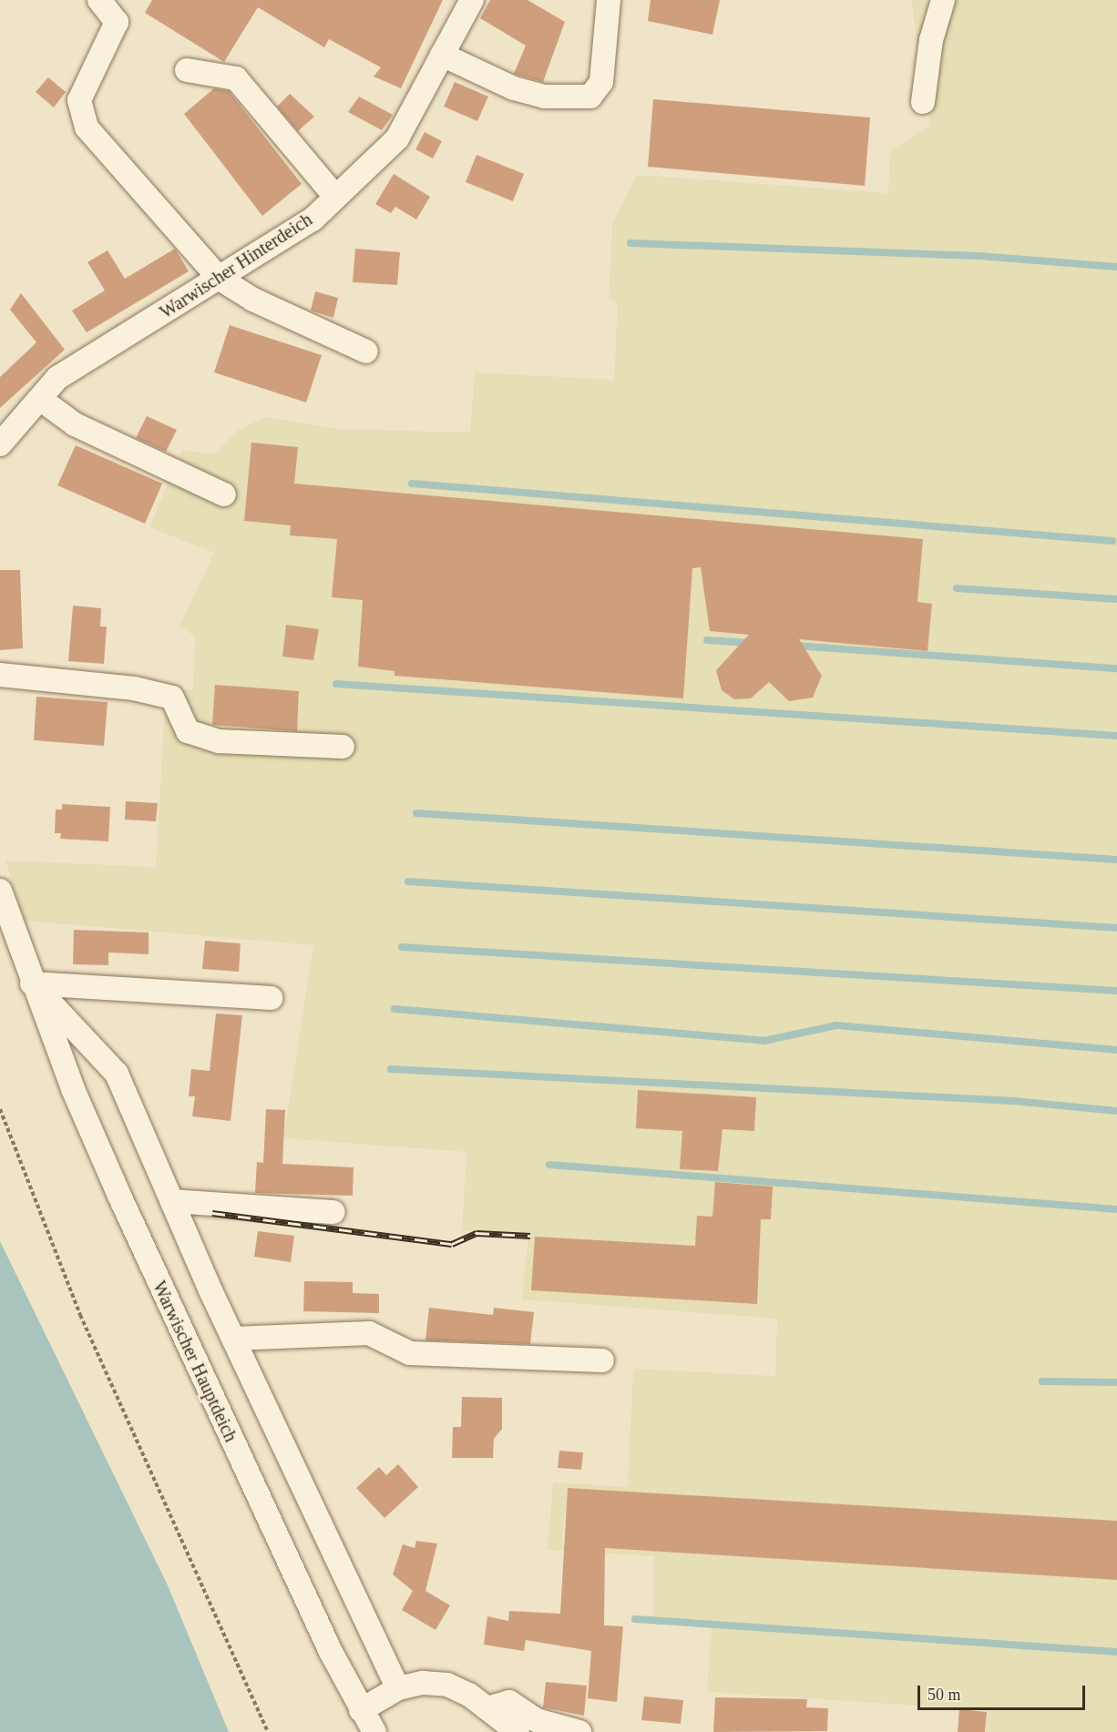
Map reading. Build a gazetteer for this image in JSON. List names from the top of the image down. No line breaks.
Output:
{"streets":{"street":["Warwischer Hinterdeich","Warwischer Hauptdeich"]},"scale_bar":"50 m"}
